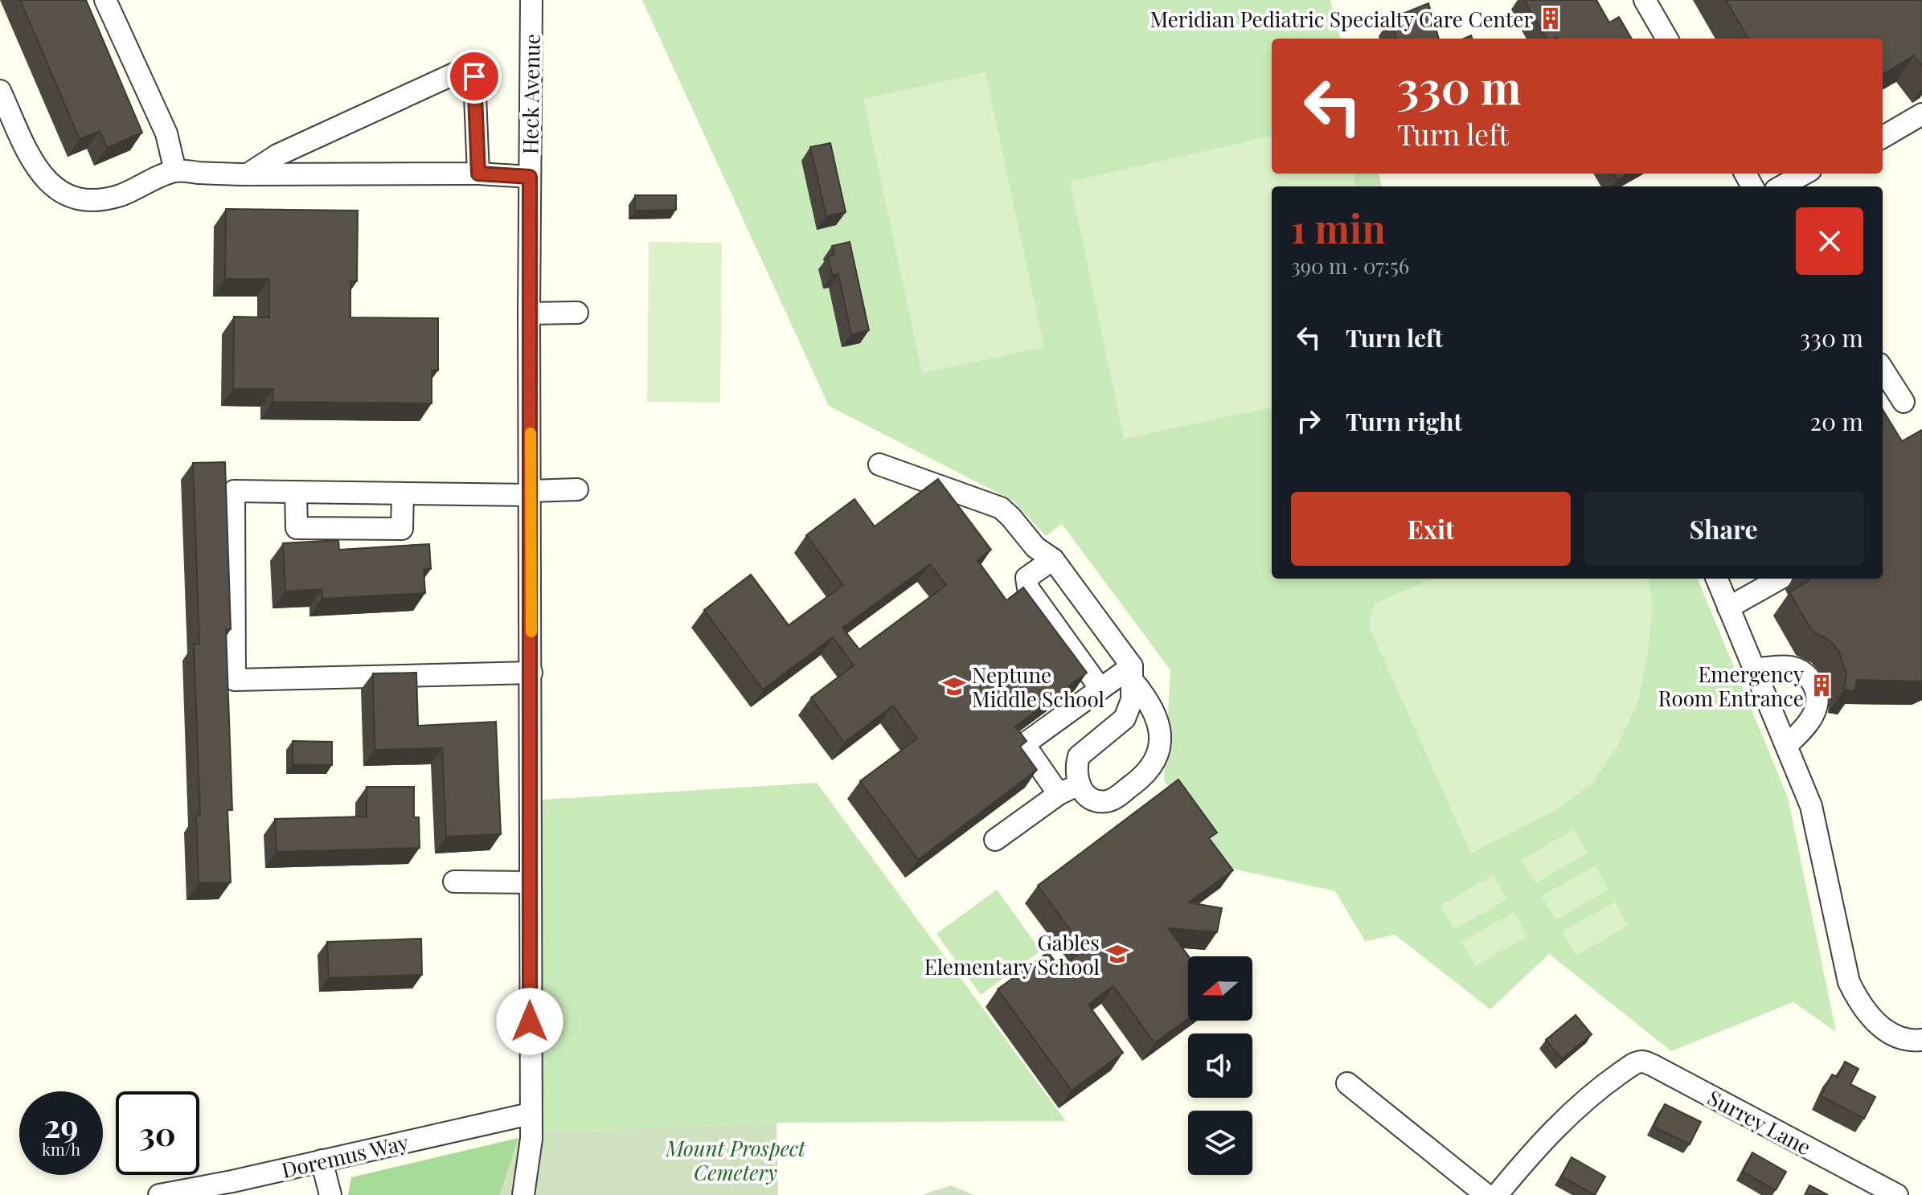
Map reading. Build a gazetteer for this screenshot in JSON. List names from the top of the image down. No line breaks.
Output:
{"streets":{"street":["Heck Avenue","Surrey Lane","Doremus Way"]},"crossings":[["Heck Avenue","Doremus Way"]],"parks":["Mount Prospect Cemetery"],"places":{"building":["Meridian Pediatric Specialty Care Center","Emergency Room Entrance"],"school or university":["Neptune Middle School","Gables Elementary School"]},"north":"left","page":{"turn":["330 m","Turn left"],"heading":["1 min","390 m · 07:56"],"list":[{"name":"Turn left","value":"330 m"},{"name":"Turn right","value":"20 m"}],"buttons":["Exit","Share"],"speed":"29 km/h","limit":"30"}}
